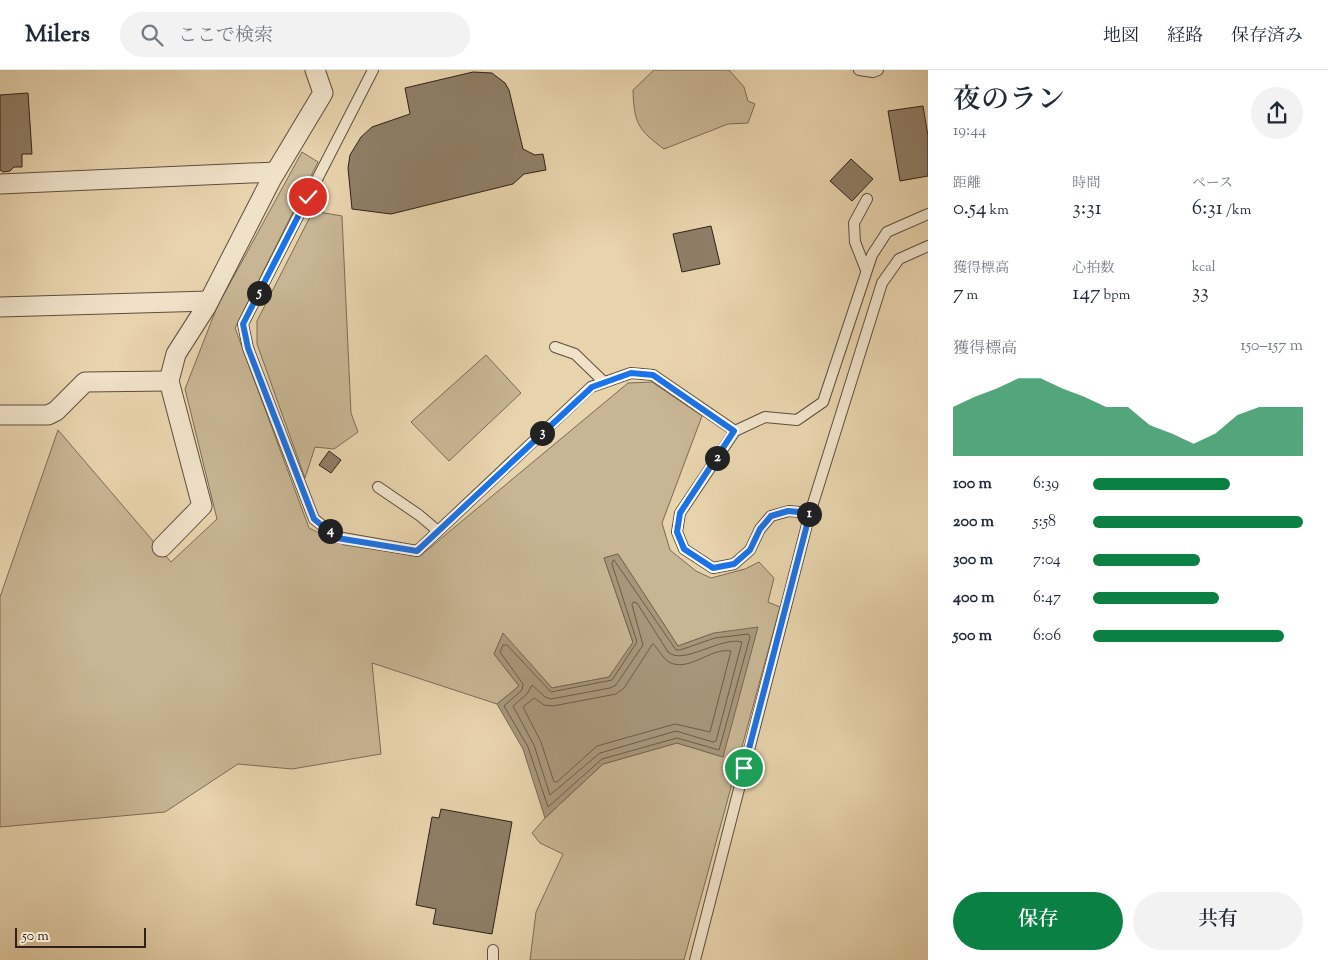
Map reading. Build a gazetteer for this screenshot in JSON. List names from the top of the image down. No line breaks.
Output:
{"scale_bar":"50 m","page":{"header":"Milers","search":"ここで検索","nav":["地図","経路","保存済み"],"heading":["夜のラン","19:44"],"stats":[["距離","0.54 km"],["時間","3:31"],["ペース","6:31 /km"],["獲得標高","7 m"],["心拍数","147 bpm"],["kcal","33"]],"pins":["5","3","2","1","4"],"chart":["獲得標高","150–157 m"],"list":[{"name":"100 m","note":"6:39"},{"name":"200 m","note":"5:58"},{"name":"300 m","note":"7:04"},{"name":"400 m","note":"6:47"},{"name":"500 m","note":"6:06"}],"buttons":["保存","共有"],"scale":"50 m"}}
